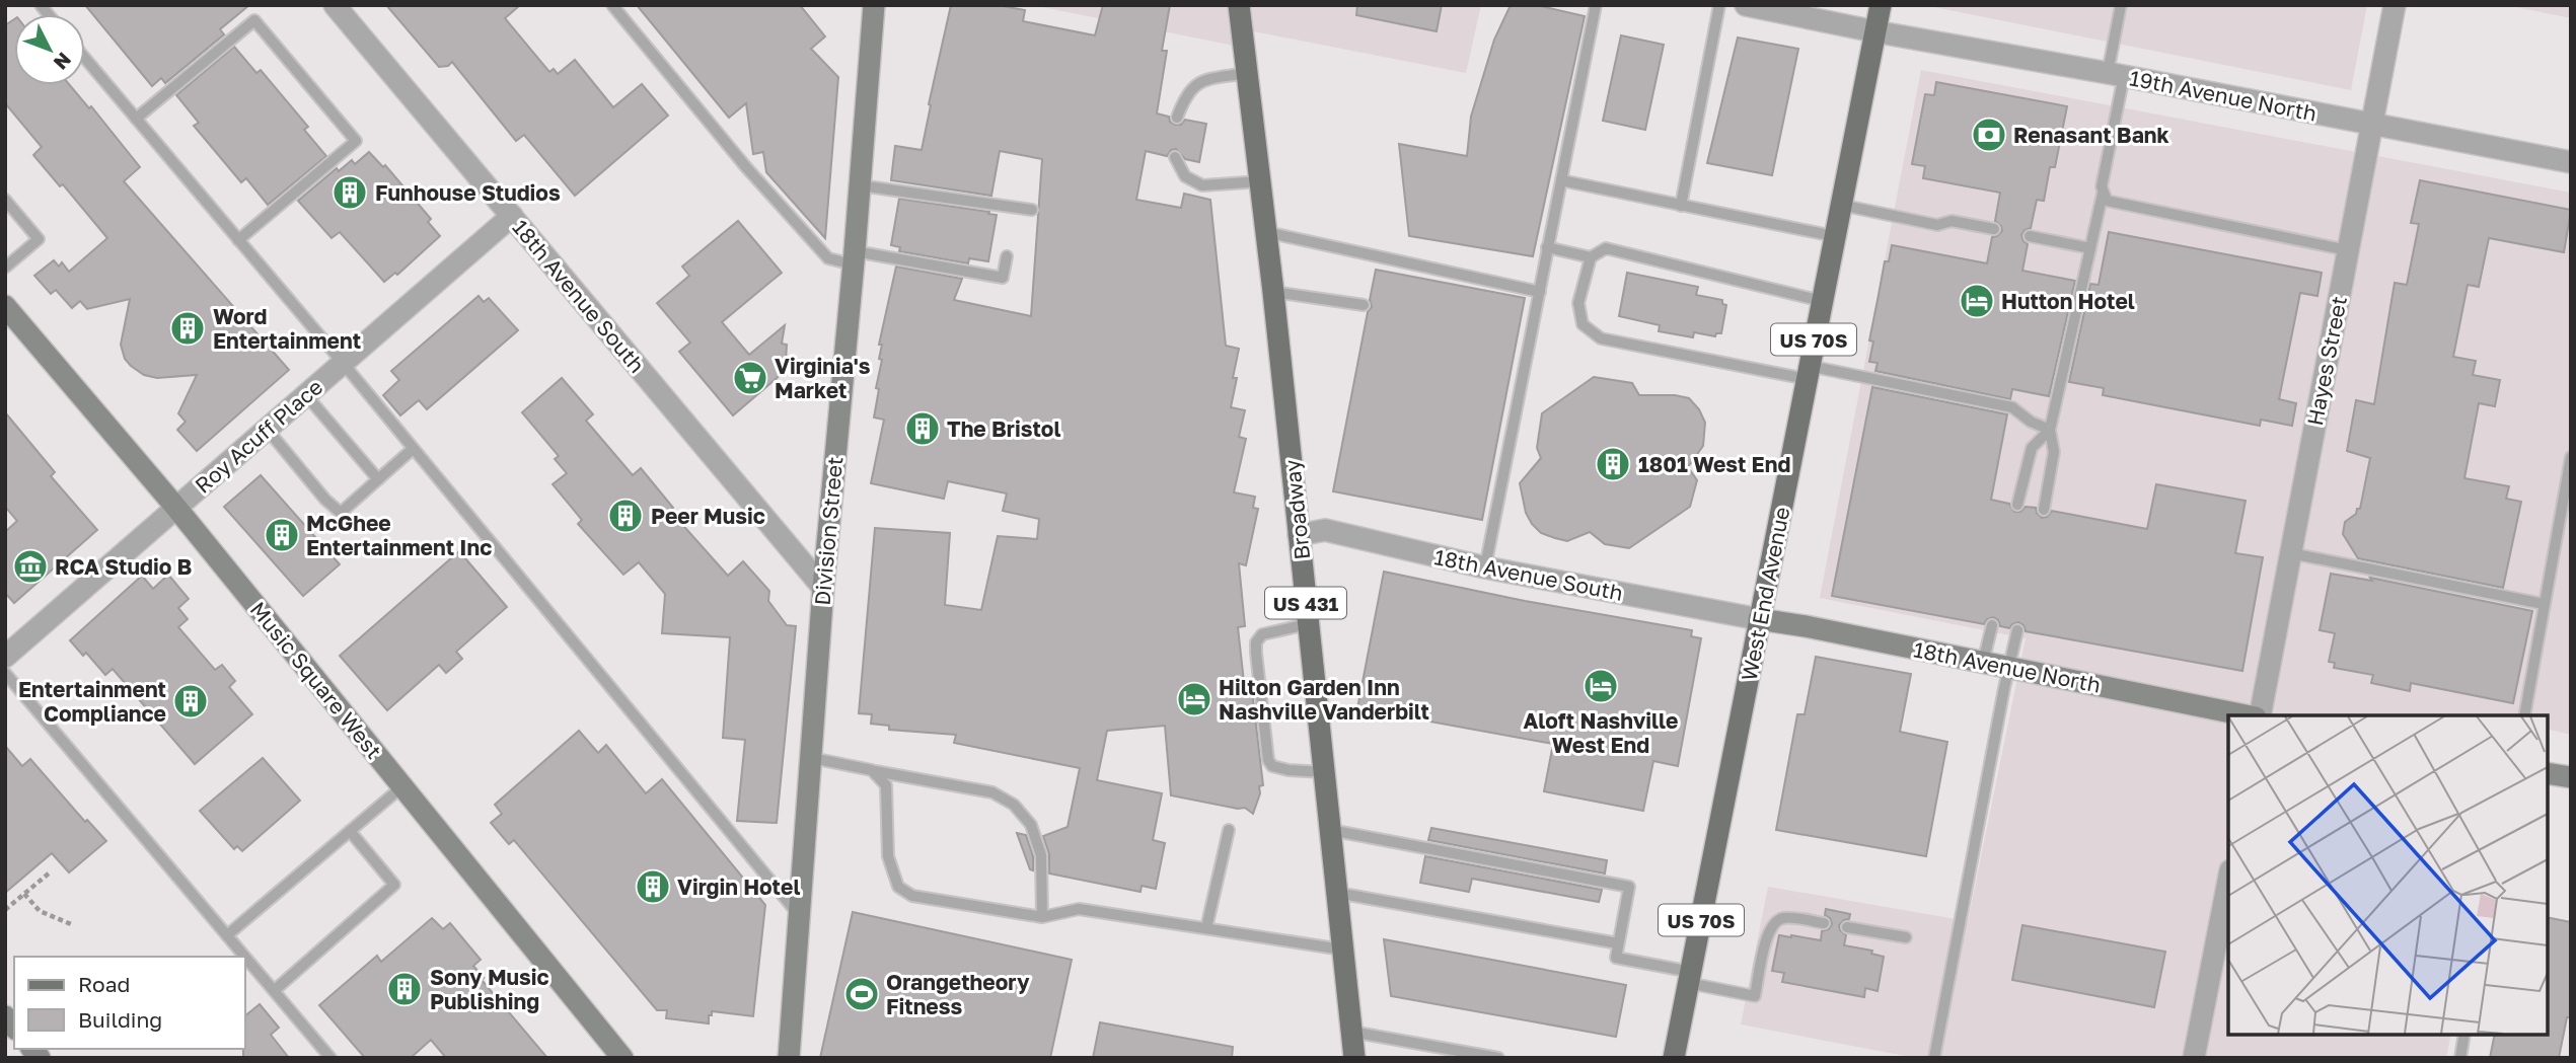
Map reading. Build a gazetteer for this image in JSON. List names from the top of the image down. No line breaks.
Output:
{"streets":{"main road":["US 70S","Broadway","Division Street","West End Avenue","US 431","18th Avenue North","Music Square West"],"street":["19th Avenue North","18th Avenue South","Hayes Street","Roy Acuff Place"]},"crossings":[["19th Avenue North","Hayes Street"],["19th Avenue North","West End Avenue"],["18th Avenue South","Roy Acuff Place"],["18th Avenue South","Broadway"],["18th Avenue South","Division Street"],["18th Avenue South","West End Avenue"],["18th Avenue South","18th Avenue North"],["Roy Acuff Place","Music Square West"],["West End Avenue","18th Avenue North"]],"places":{"bank":["Renasant Bank"],"building":["Funhouse Studios","Word Entertainment","The Bristol","1801 West End","Peer Music","McGhee Entertainment Inc","Entertainment Compliance","Virgin Hotel","Sony Music Publishing"],"hotel":["Hutton Hotel","Aloft Nashville West End","Hilton Garden Inn Nashville Vanderbilt"],"supermarket":["Virginia's Market"],"museum":["RCA Studio B"],"sports":["Orangetheory Fitness"]},"legend":["Road","Building"],"north":"bottom right"}
